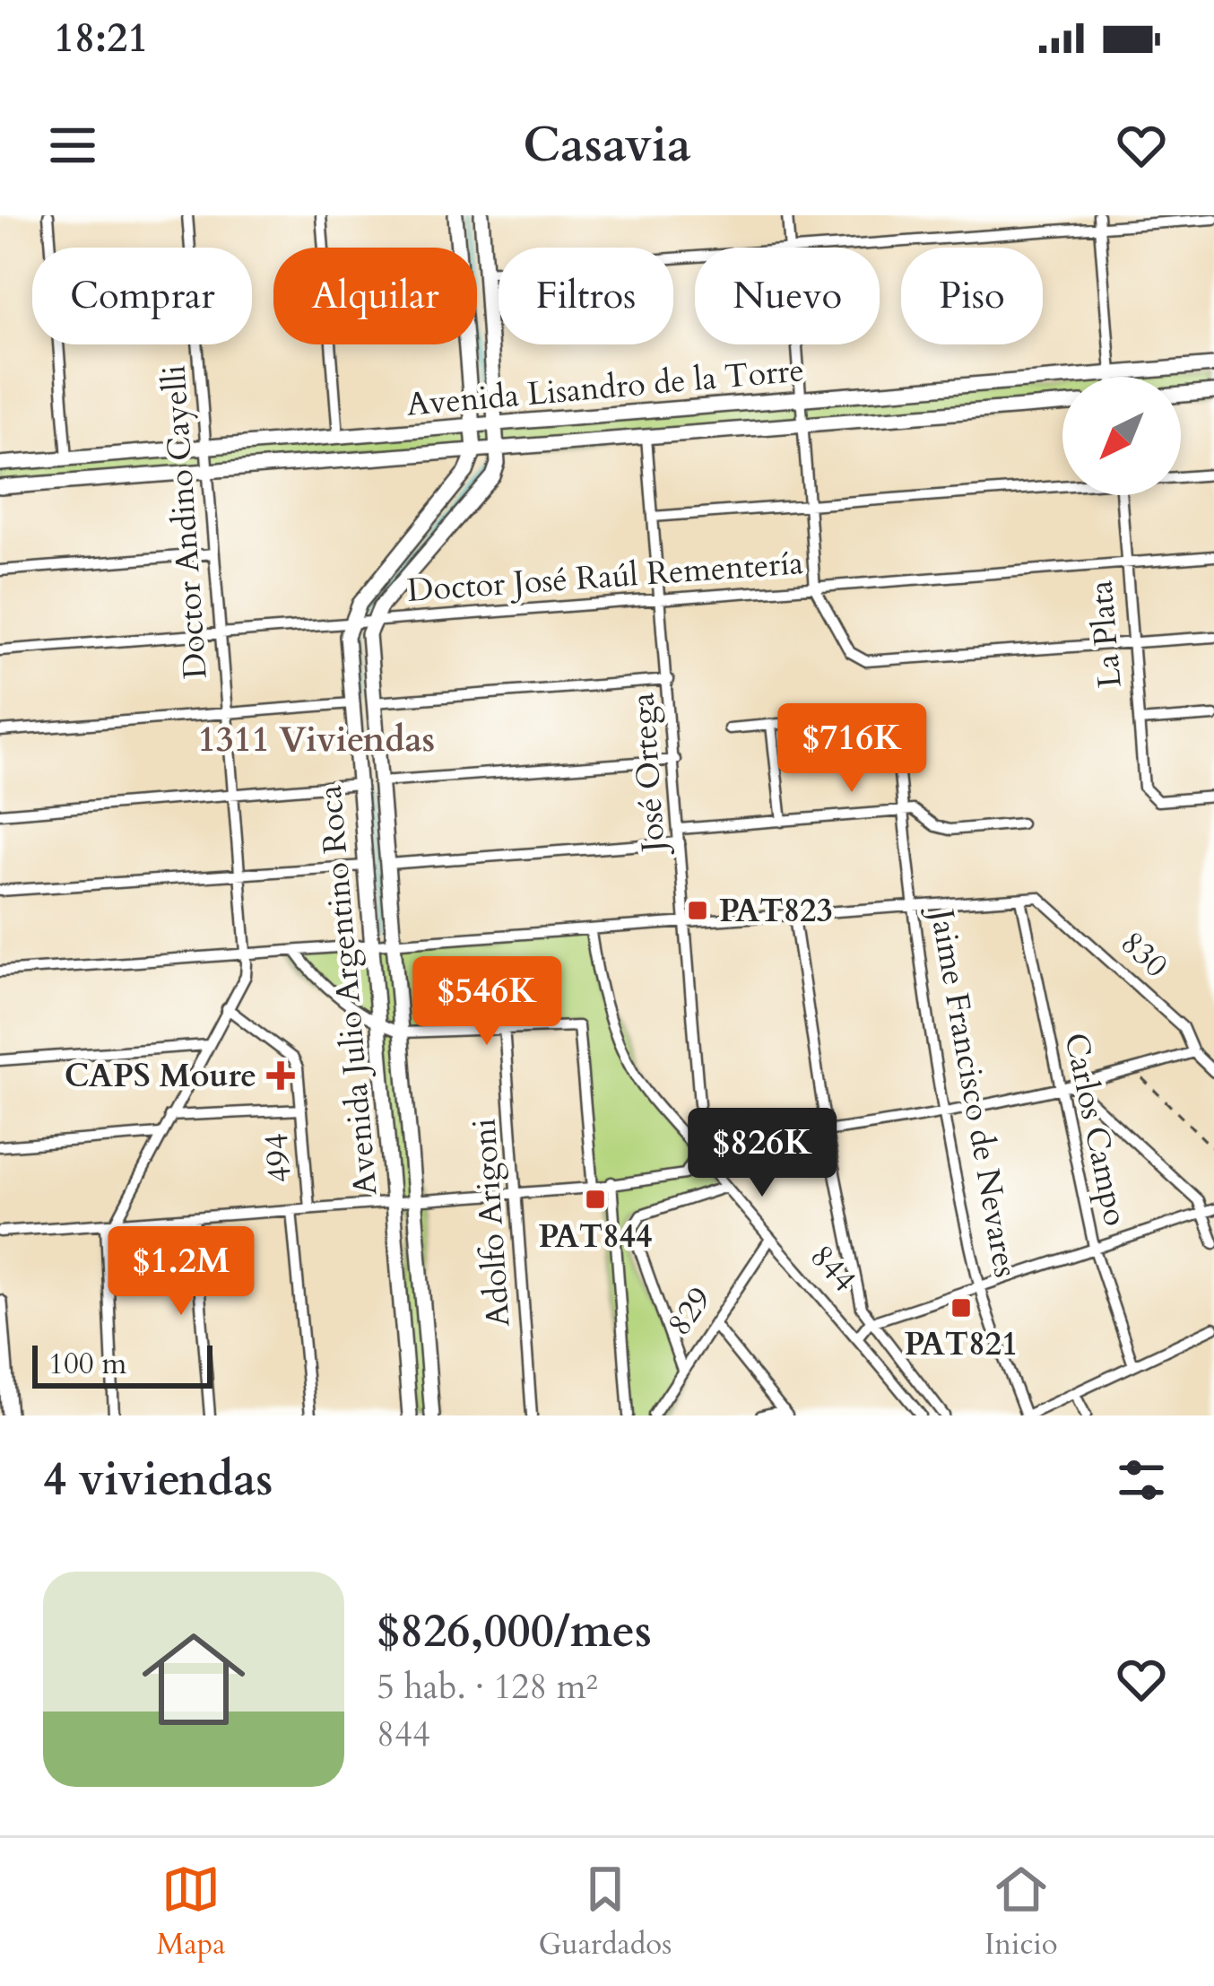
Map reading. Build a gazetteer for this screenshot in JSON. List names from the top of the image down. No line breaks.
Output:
{"streets":{"main road":["Avenida Lisandro de la Torre","Avenida Julio Argentino Roca"],"street":["Doctor Andino Cayelli","Doctor José Raúl Rementería","La Plata","José Ortega","830","Jaime Francisco de Nevares","Carlos Campo","494","Adolfo Arigoni","844","829"]},"crossings":[["Avenida Lisandro de la Torre","Doctor Andino Cayelli"],["Avenida Lisandro de la Torre","José Ortega"],["Doctor Andino Cayelli","Doctor José Raúl Rementería"],["Doctor José Raúl Rementería","La Plata"],["Doctor José Raúl Rementería","José Ortega"],["Doctor José Raúl Rementería","Avenida Julio Argentino Roca"],["830","Carlos Campo"],["844","829"]],"districts":["1311 Viviendas"],"places":{"transit":["PAT823","PAT844","PAT821"],"health":["CAPS Moure"]},"scale_bar":"100 m","north":"bottom left","page":{"status":"18:21","header":"Casavia","chip":["Comprar","Alquilar","Filtros","Nuevo","Piso"],"price":["$716K","$546K","$826K","$1.2M"],"scale":"100 m","heading":"4 viviendas","list":[{"name":"$826,000/mes","note":"5 hab. · 128 m² · 844"}],"tabs":["Mapa","Guardados","Inicio"]}}
